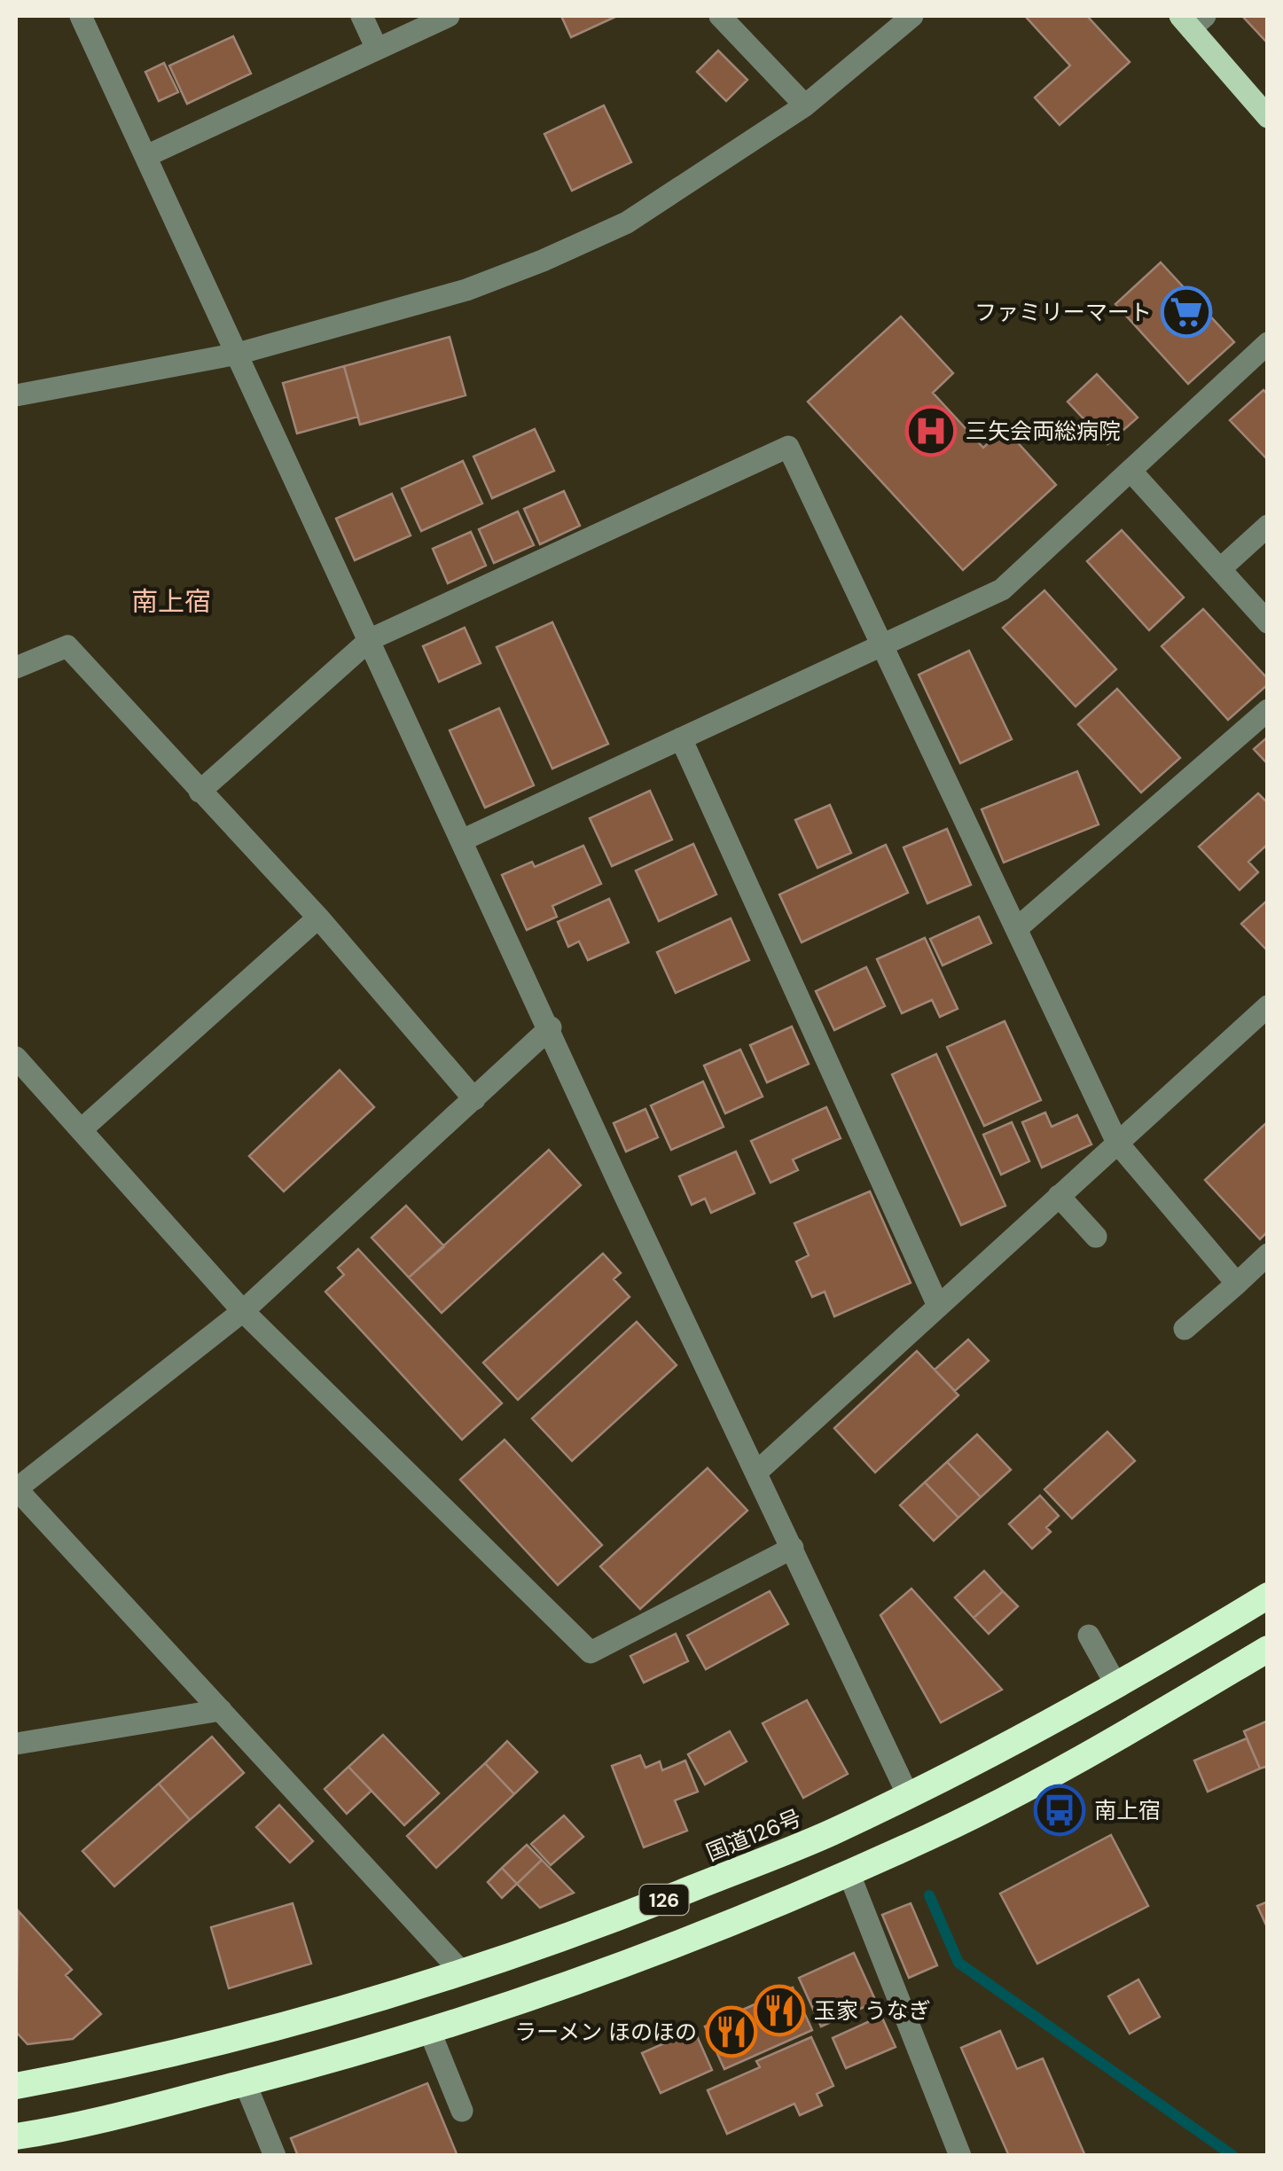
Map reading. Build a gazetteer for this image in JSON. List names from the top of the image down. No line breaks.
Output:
{"streets":{"highway":["国道126号","126"]},"districts":["南上宿"],"places":{"supermarket":["ファミリーマート"],"hospital":["三矢会両総病院"],"bus stop":["南上宿"],"restaurant":["玉家 うなぎ","ラーメン ほのほの"]}}
